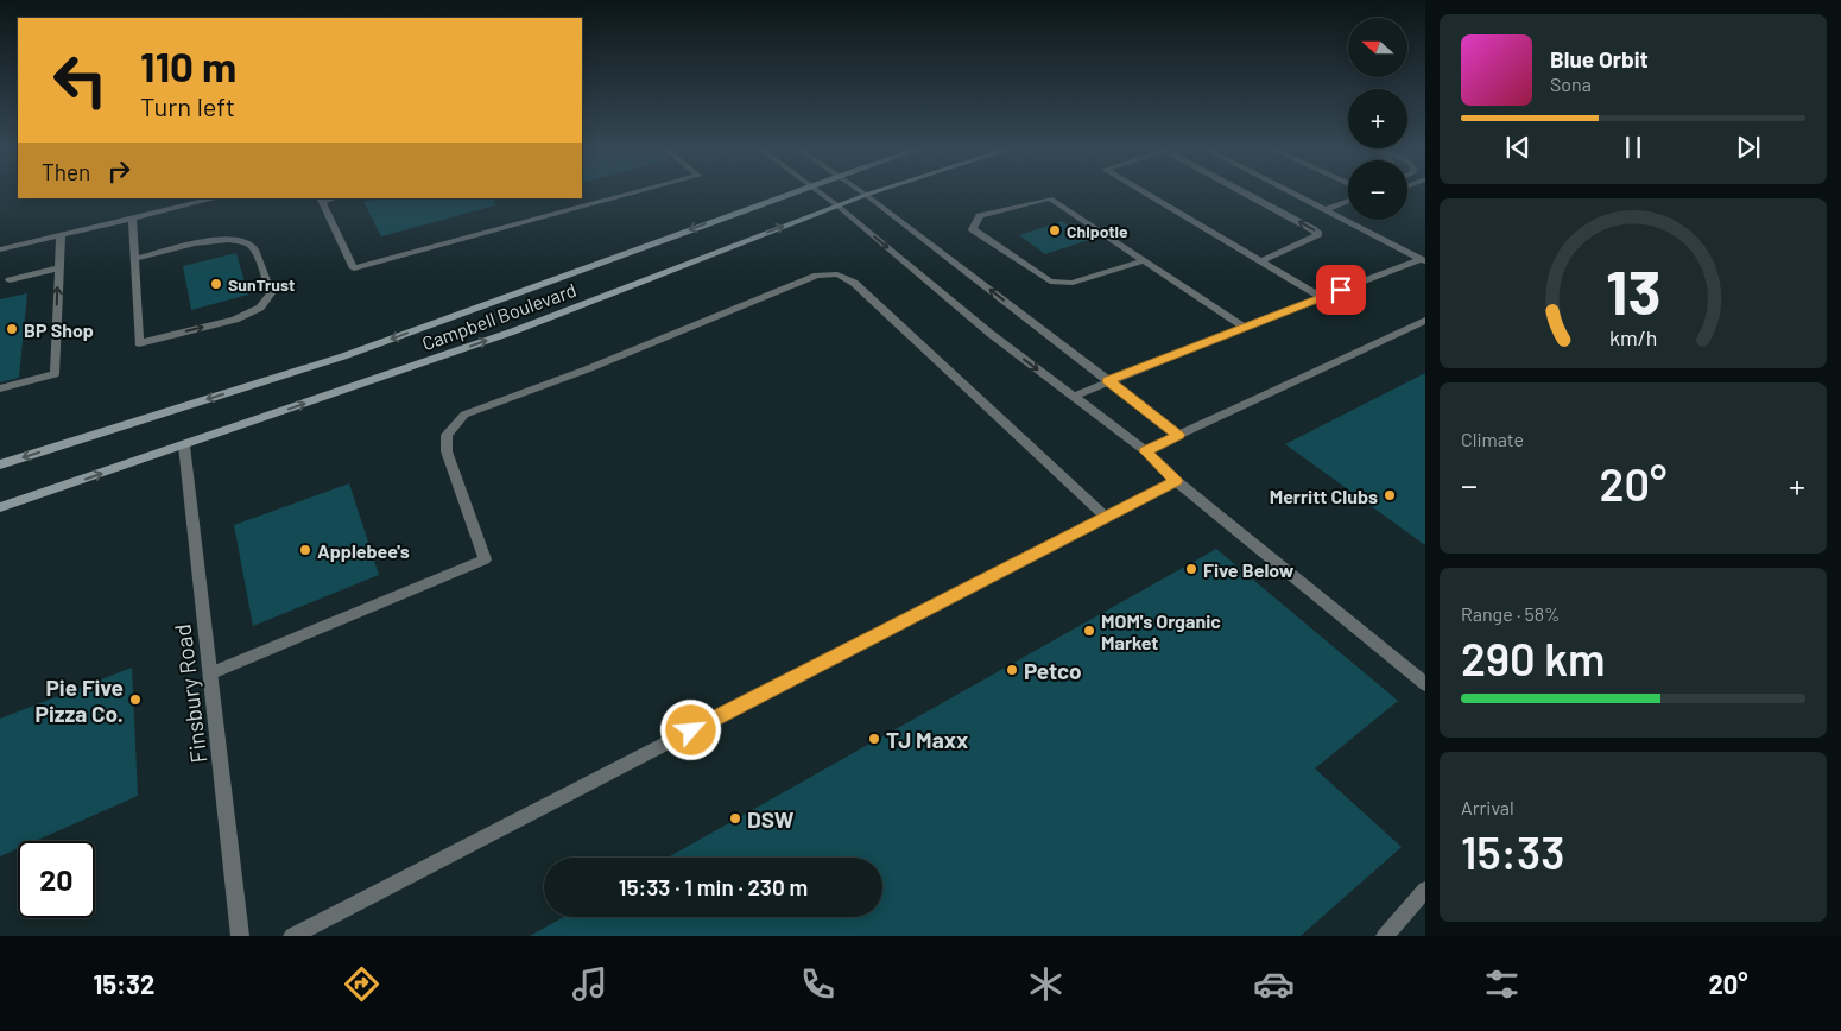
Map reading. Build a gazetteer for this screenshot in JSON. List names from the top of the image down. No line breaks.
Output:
{"streets":{"main road":["Campbell Boulevard"],"street":["Finsbury Road"]},"crossings":[["Campbell Boulevard","Finsbury Road"]],"places":["Chipotle","SunTrust","BP Shop","Merritt Clubs","Applebee's","Five Below","MOM's Organic Market","Petco","Pie Five Pizza Co.","TJ Maxx","DSW"],"north":"left","page":{"map_buttons":["+","−"],"turn":["110 m","Turn left"],"song":["Blue Orbit","Sona"],"then":"Then","tile":["Climate",["Range · 58%","290 km"],["Arrival","15:33"]],"heat":["−","20°","+"],"limit":"20","trip":"15:33 · 1 min · 230 m","tabs":["15:32","20°"],"gauge":["13","km/h"]}}
